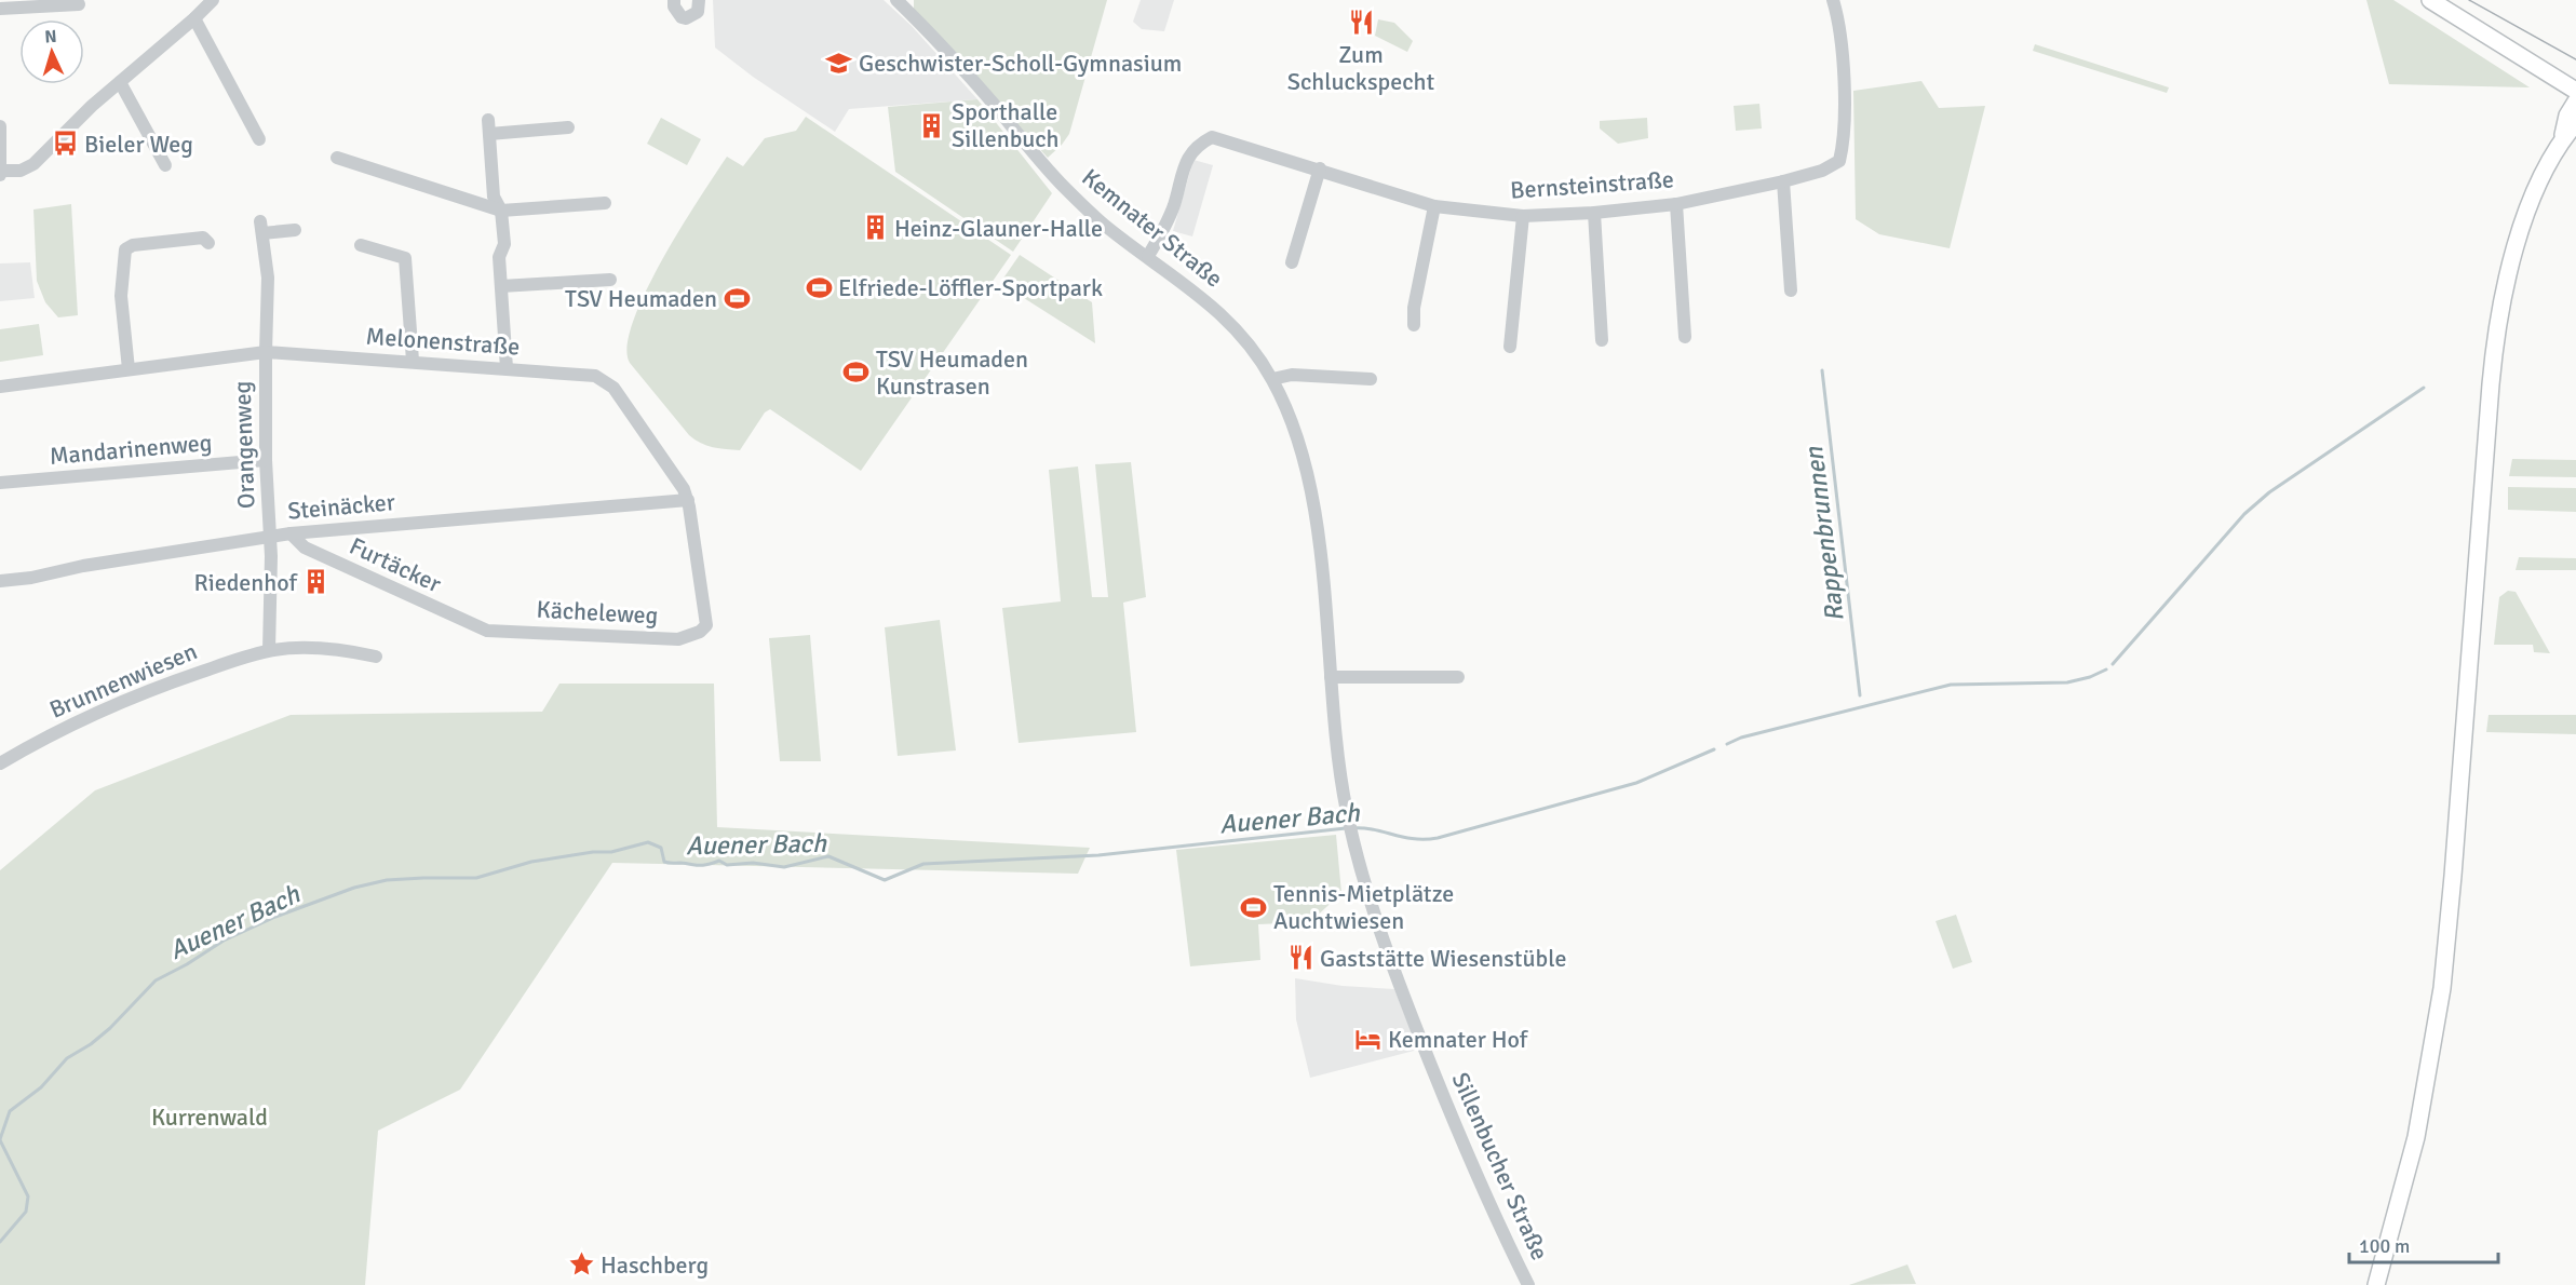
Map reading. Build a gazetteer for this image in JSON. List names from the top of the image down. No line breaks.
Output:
{"streets":{"street":["Bernsteinstraße","Kemnater Straße","Melonenstraße","Orangenweg","Mandarinenweg","Steinäcker","Furtäcker","Kächeleweg","Brunnenwiesen","Sillenbucher Straße"]},"crossings":[["Bernsteinstraße","Kemnater Straße"],["Kemnater Straße","Sillenbucher Straße"],["Melonenstraße","Orangenweg"],["Melonenstraße","Steinäcker"],["Melonenstraße","Kächeleweg"],["Orangenweg","Mandarinenweg"],["Orangenweg","Steinäcker"],["Steinäcker","Furtäcker"],["Furtäcker","Kächeleweg"]],"water":["Rappenbrunnen","Auener Bach"],"parks":["Kurrenwald"],"places":{"restaurant":["Zum Schluckspecht","Gaststätte Wiesenstüble"],"school or university":["Geschwister-Scholl-Gymnasium"],"building":["Sporthalle Sillenbuch","Heinz-Glauner-Halle","Riedenhof"],"bus stop":["Bieler Weg"],"sports":["Elfriede-Löffler-Sportpark","TSV Heumaden","TSV Heumaden Kunstrasen","Tennis-Mietplätze Auchtwiesen"],"hotel":["Kemnater Hof"],"place":["Haschberg"]},"scale_bar":"100 m","north":"top"}
